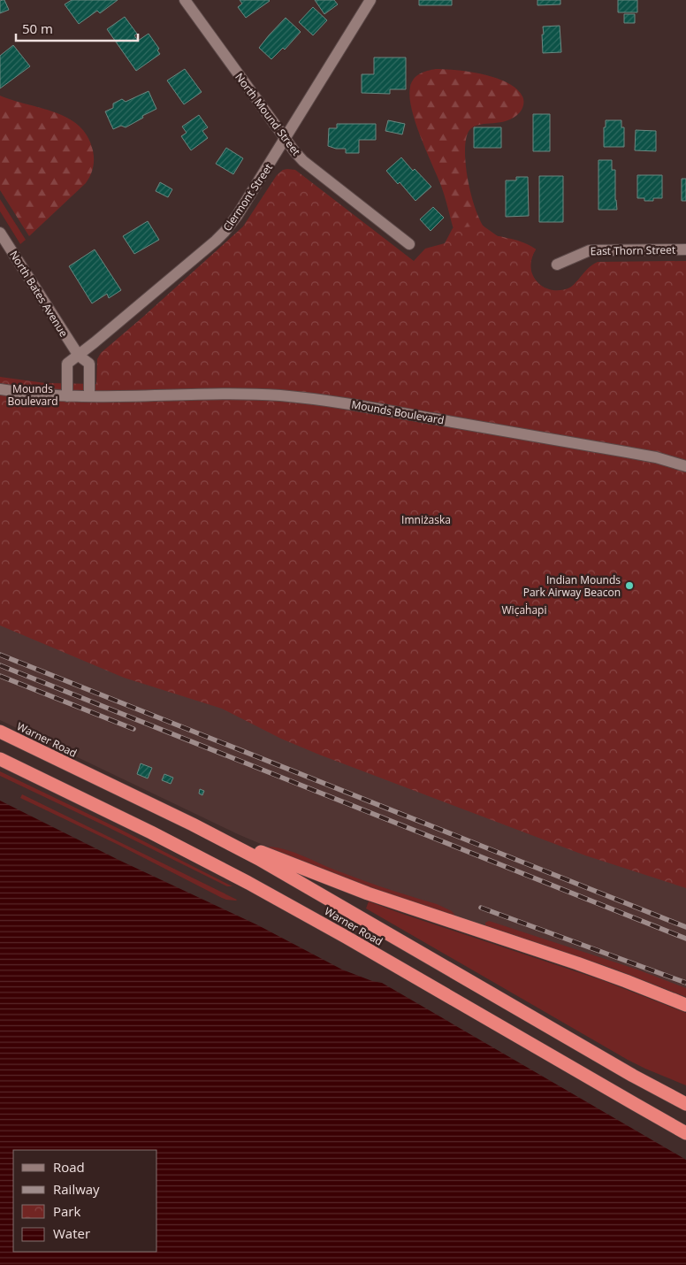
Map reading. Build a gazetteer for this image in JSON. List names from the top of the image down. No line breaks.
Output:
{"streets":{"highway":["Warner Road"],"street":["North Mound Street","Clermont Street","East Thorn Street","North Bates Avenue","Mounds Boulevard"]},"crossings":[["North Mound Street","Clermont Street"],["Clermont Street","North Bates Avenue"],["Clermont Street","Mounds Boulevard"]],"parks":["Mounds Boulevard","Imniżaska","Wic̣aḣapi"],"places":["Indian Mounds Park Airway Beacon"],"legend":["Road","Railway","Park","Water"],"scale_bar":"50 m"}
